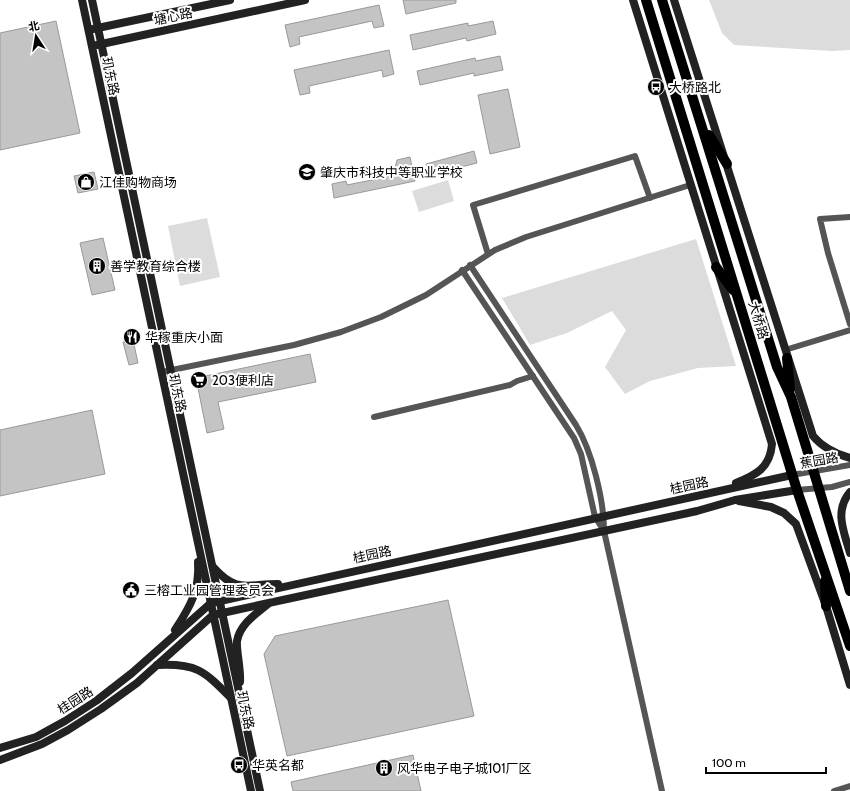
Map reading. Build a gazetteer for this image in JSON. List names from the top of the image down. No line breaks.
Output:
{"streets":{"main road":["塘心路","玑东路","大桥路","桂园路"],"street":["蕉园路"]},"crossings":[["塘心路","玑东路"],["玑东路","桂园路"],["大桥路","蕉园路"],["大桥路","桂园路"],["蕉园路","桂园路"]],"places":{"bus stop":["大桥路北","华英名都"],"school or university":["肇庆市科技中等职业学校"],"shop":["江佳购物商场"],"building":["善学教育综合楼","风华电子电子城101厂区"],"restaurant":["华稼重庆小面"],"supermarket":["203便利店"],"public building":["三榕工业园管理委员会"]},"scale_bar":"100 m","north":"top"}
